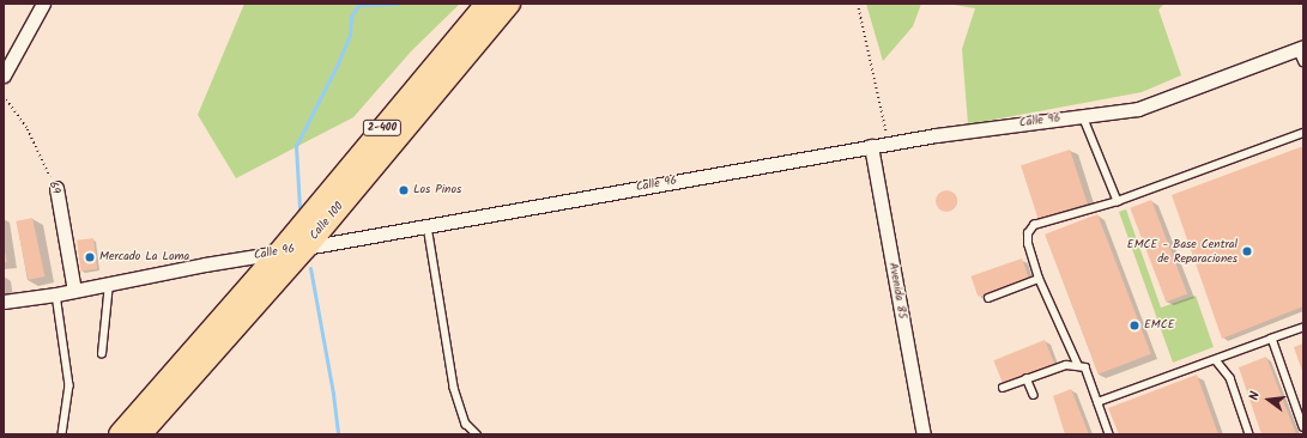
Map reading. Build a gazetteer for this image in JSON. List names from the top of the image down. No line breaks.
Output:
{"streets":{"highway":["2-400","Calle 100"],"street":["Calle 96","69","Avenida 85"]},"crossings":[["Calle 96","69"],["Calle 96","Calle 100"],["Calle 96","Avenida 85"]],"places":["Los Pinos","EMCE - Base Central de Reparaciones","Mercado La Loma","EMCE"],"north":"left"}
